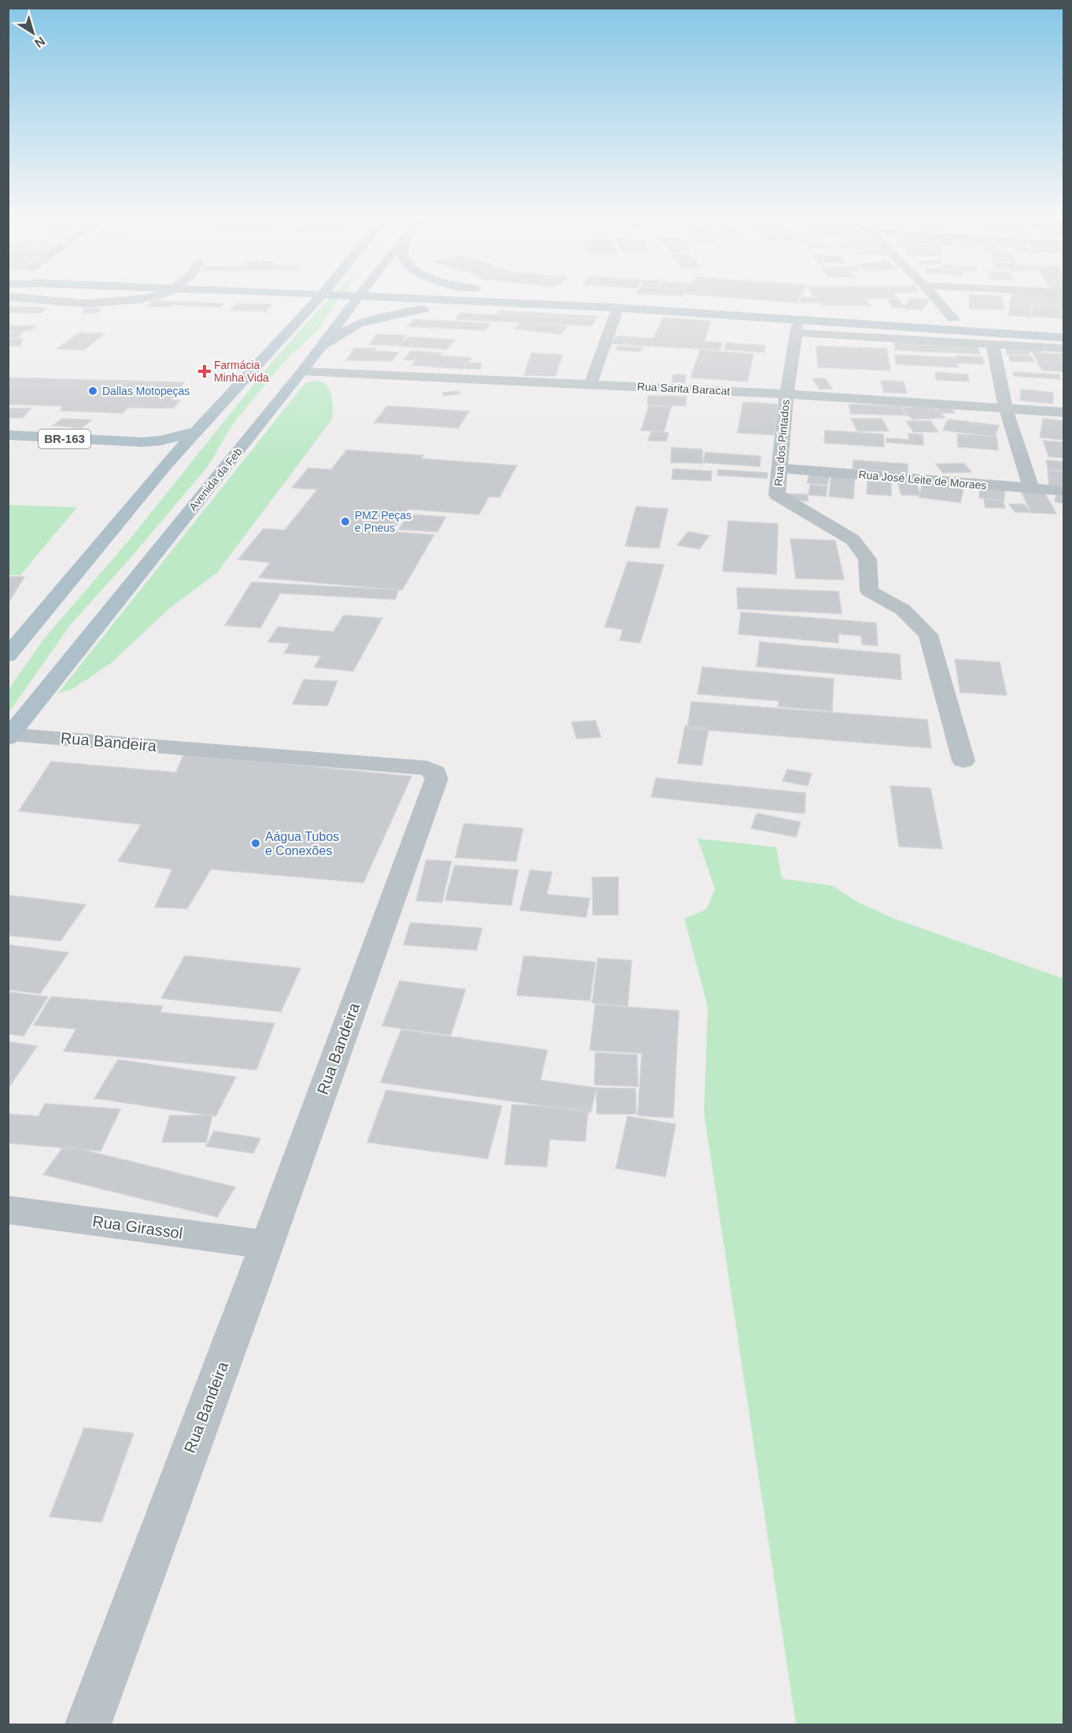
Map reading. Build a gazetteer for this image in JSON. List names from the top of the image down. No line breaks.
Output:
{"streets":{"main road":["BR-163","Avenida da Feb"],"street":["Rua Sarita Baracat","Rua dos Pintados","Rua José Leite de Moraes","Rua Bandeira","Rua Girassol"]},"crossings":[["Rua Sarita Baracat","Rua dos Pintados"],["Rua Sarita Baracat","Avenida da Feb"],["Rua dos Pintados","Rua José Leite de Moraes"],["Avenida da Feb","Rua Bandeira"],["Rua Bandeira","Rua Girassol"]],"places":{"health":["Farmácia Minha Vida"],"other":["Dallas Motopeças","PMZ Peças e Pneus","Aágua Tubos e Conexões"]},"north":"bottom right"}
